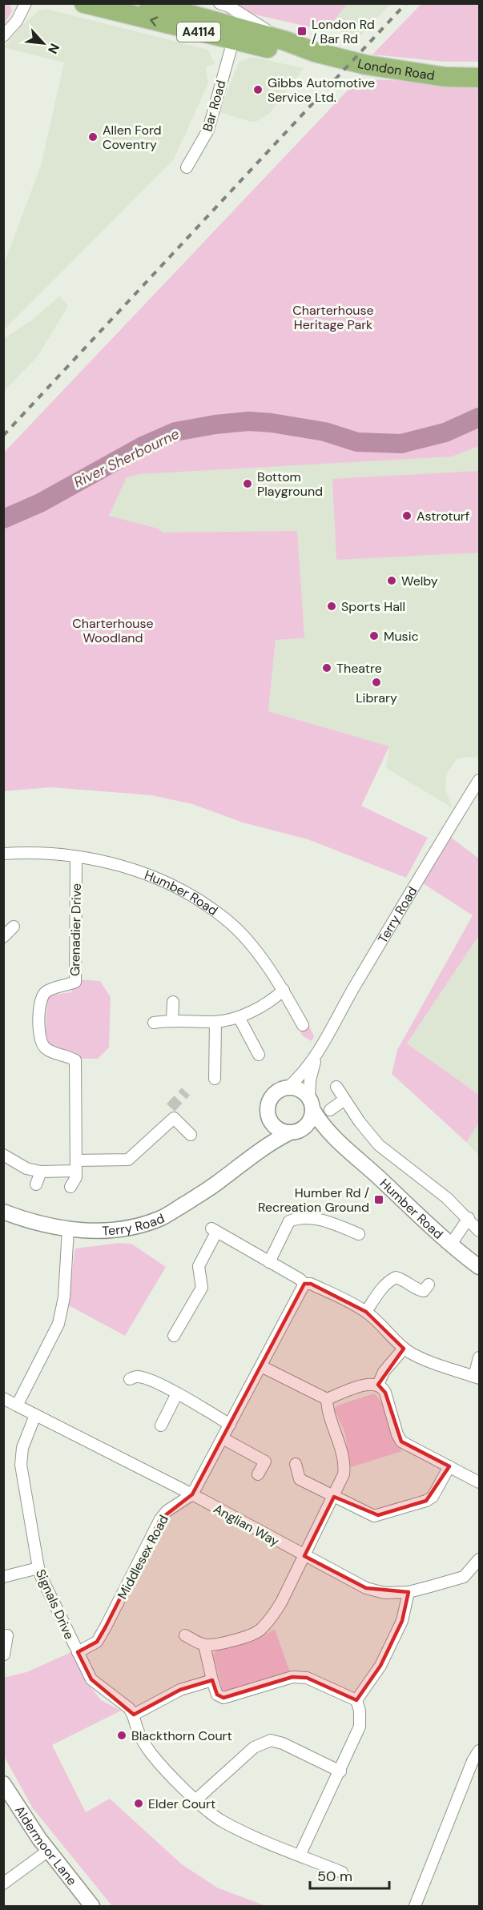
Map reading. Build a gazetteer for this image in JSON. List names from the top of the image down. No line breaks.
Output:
{"streets":{"highway":["A4114","London Road"],"main road":["Humber Road","Terry Road","Aldermoor Lane"],"street":["Bar Road","Grenadier Drive","Anglian Way","Middlesex Road","Signals Drive"]},"crossings":[["London Road","Bar Road"],["Humber Road","Terry Road"],["Humber Road","Grenadier Drive"],["Anglian Way","Middlesex Road"],["Anglian Way","Signals Drive"],["Middlesex Road","Signals Drive"]],"water":["River Sherbourne"],"parks":["Charterhouse Heritage Park","Charterhouse Woodland"],"places":{"transit":["London Rd / Bar Rd","Humber Rd / Recreation Ground"],"other":["Gibbs Automotive Service Ltd.","Allen Ford Coventry","Bottom Playground","Astroturf","Welby","Sports Hall","Music","Theatre","Library","Blackthorn Court","Elder Court"]},"scale_bar":"50 m","north":"bottom right"}
